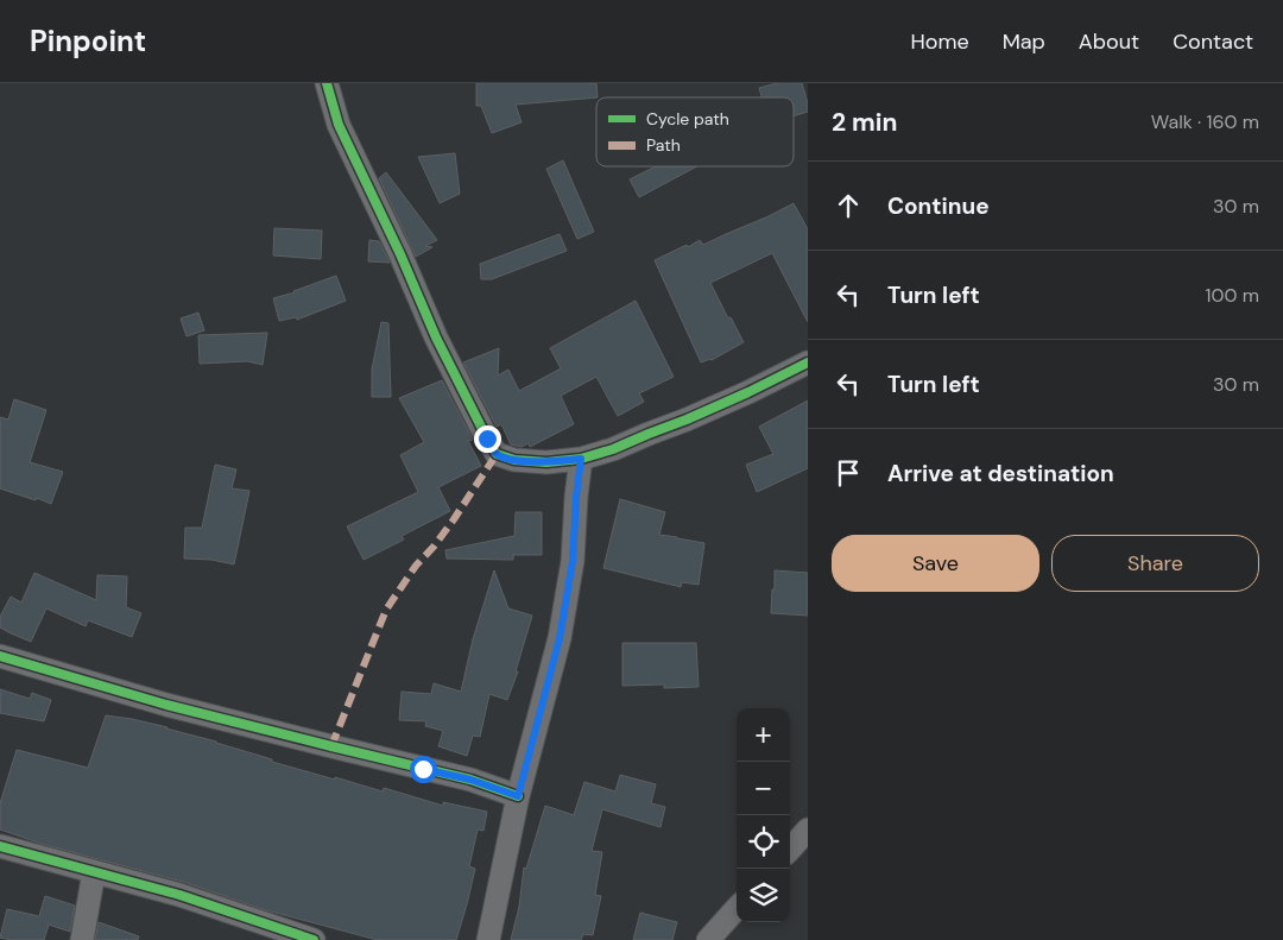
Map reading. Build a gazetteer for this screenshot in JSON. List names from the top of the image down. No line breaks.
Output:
{"legend":["Cycle path","Path"],"page":{"header":"Pinpoint","nav":["Home","Map","About","Contact"],"heading":["2 min","Walk · 160 m"],"list":[["Continue","30 m"],["Turn left","100 m"],["Turn left","30 m"],"Arrive at destination"],"buttons":["Save","Share"],"map_buttons":["+","−"]}}
